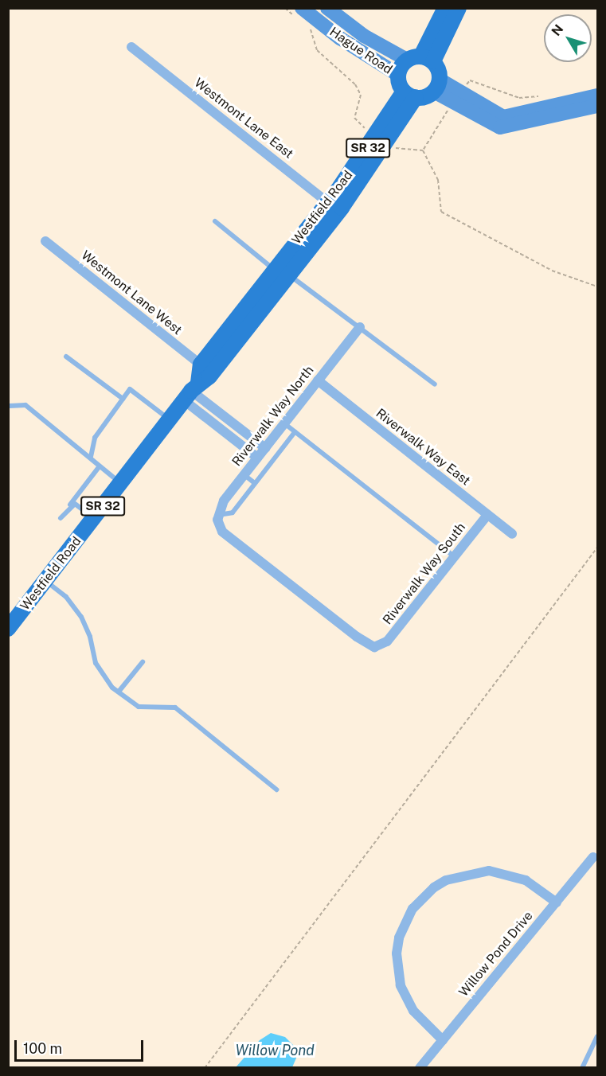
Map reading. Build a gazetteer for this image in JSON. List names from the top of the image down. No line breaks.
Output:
{"streets":{"main road":["Hague Road","SR 32","Westfield Road"],"street":["Westmont Lane East","Westmont Lane West","Riverwalk Way North","Riverwalk Way East","Riverwalk Way South","Willow Pond Drive"]},"crossings":[["Westmont Lane East","Westfield Road"],["Westfield Road","Westmont Lane West"],["Riverwalk Way North","Riverwalk Way East"],["Riverwalk Way North","Riverwalk Way South"],["Riverwalk Way East","Riverwalk Way South"]],"water":["Willow Pond"],"scale_bar":"100 m","north":"top left"}
